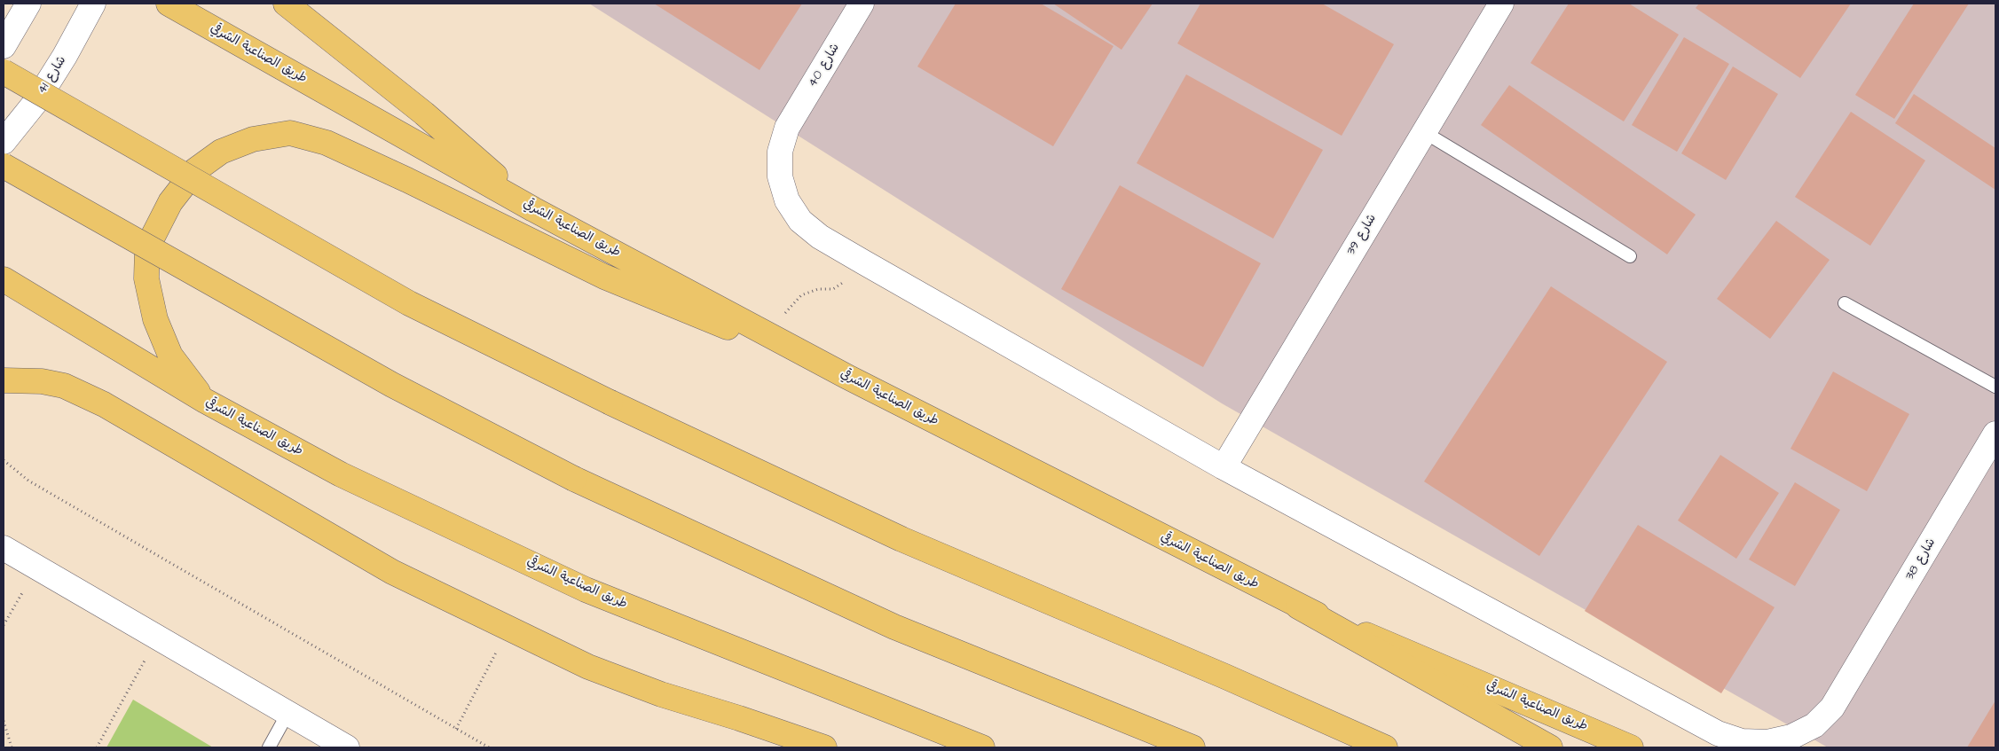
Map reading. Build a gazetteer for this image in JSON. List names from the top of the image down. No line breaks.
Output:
{"streets":{"main road":["طريق الصناعية الشرقي"],"street":["شارع 40","شارع 41","شارع 39","شارع 38"]},"crossings":[["شارع 39","شارع 38"]]}
